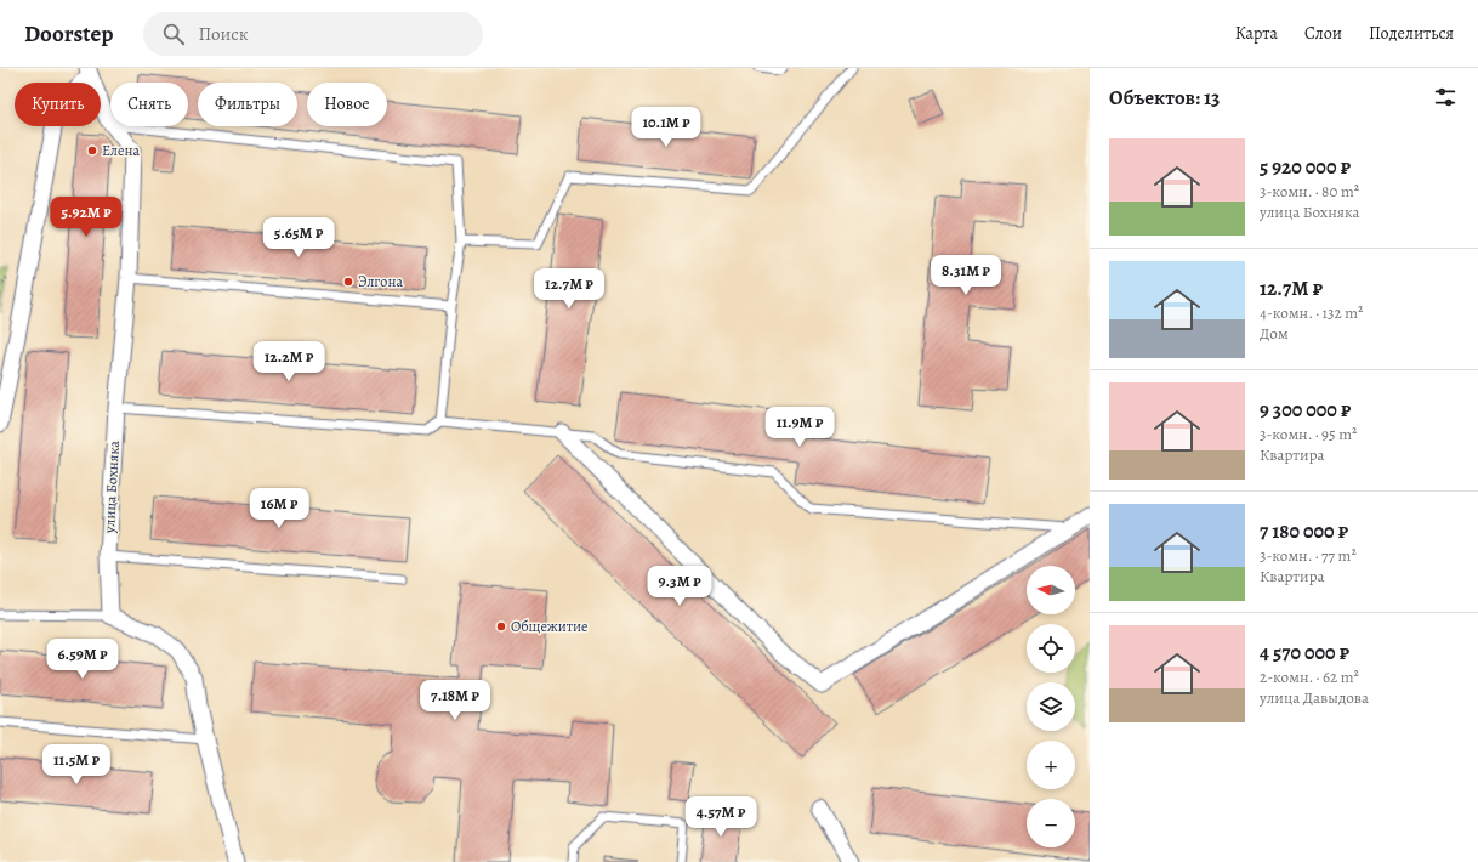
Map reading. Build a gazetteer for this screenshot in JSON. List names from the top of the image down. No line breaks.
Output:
{"streets":{"street":["улица Бохняка"]},"places":["Елена","Элгона","Общежитие"],"north":"left","page":{"header":"Doorstep","search":"Поиск","nav":["Карта","Слои","Поделиться"],"heading":"Объектов: 13","chip":["Купить","Снять","Фильтры","Новое"],"price":["10.1M ₽","5.92M ₽","5.65M ₽","8.31M ₽","12.7M ₽","12.2M ₽","11.9M ₽","16M ₽","9.3M ₽","6.59M ₽","7.18M ₽","11.5M ₽","4.57M ₽"],"list":[{"name":"5 920 000 ₽","note":"3-комн. · 80 m² · улица Бохняка"},{"name":"12.7M ₽","note":"4-комн. · 132 m² · Дом"},{"name":"9 300 000 ₽","note":"3-комн. · 95 m² · Квартира"},{"name":"7 180 000 ₽","note":"3-комн. · 77 m² · Квартира"},{"name":"4 570 000 ₽","note":"2-комн. · 62 m² · улица Давыдова"}],"map_buttons":["+","−"]}}
